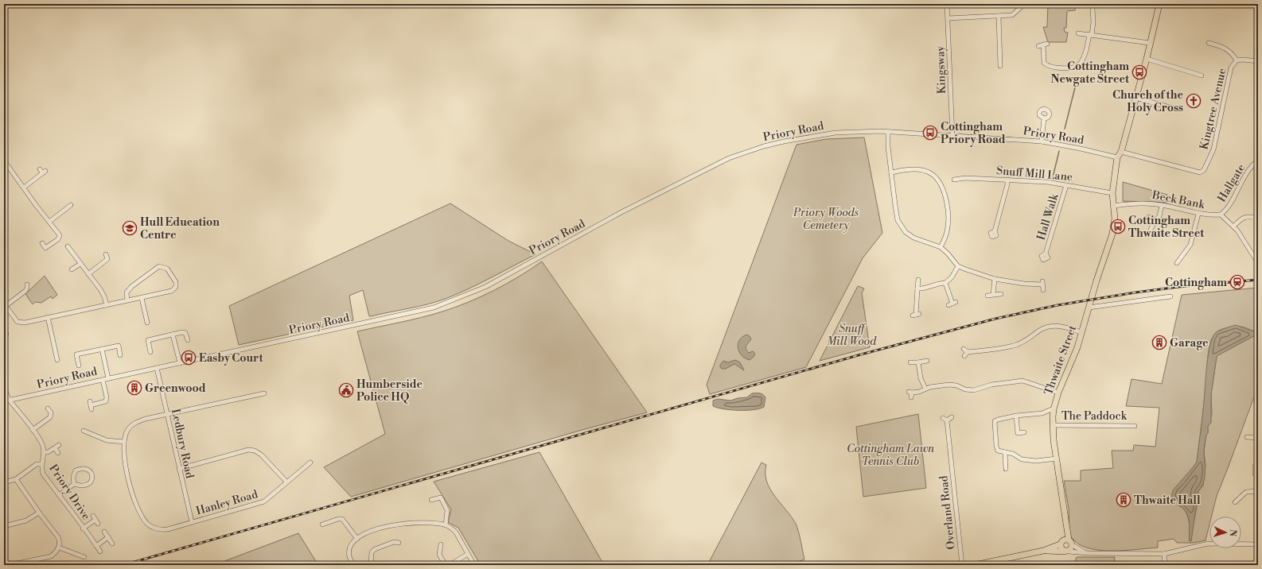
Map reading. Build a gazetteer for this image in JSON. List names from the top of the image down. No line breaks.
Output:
{"streets":{"main road":["Thwaite Street"],"street":["Kingsway","Kingtree Avenue","Priory Road","Snuff Mill Lane","Hallgate","Beck Bank","Hall Walk","The Paddock","Ledbury Road","Priory Drive","Hanley Road","Overland Road"]},"crossings":[["Kingsway","Priory Road"],["Priory Road","Thwaite Street"],["Priory Road","Ledbury Road"],["Priory Road","Priory Drive"],["Snuff Mill Lane","Hall Walk"],["Snuff Mill Lane","Thwaite Street"],["Hallgate","Beck Bank"],["Beck Bank","Thwaite Street"],["Thwaite Street","The Paddock"],["Ledbury Road","Hanley Road"]],"parks":["Priory Woods Cemetery","Snuff Mill Wood","Cottingham Lawn Tennis Club"],"places":{"bus stop":["Cottingham Newgate Street","Cottingham Priory Road","Cottingham Thwaite Street","Easby Court"],"church":["Church of the Holy Cross"],"school or university":["Hull Education Centre"],"station":["Cottingham"],"building":["Garage","Greenwood","Thwaite Hall"],"public building":["Humberside Police HQ"]},"north":"right"}
